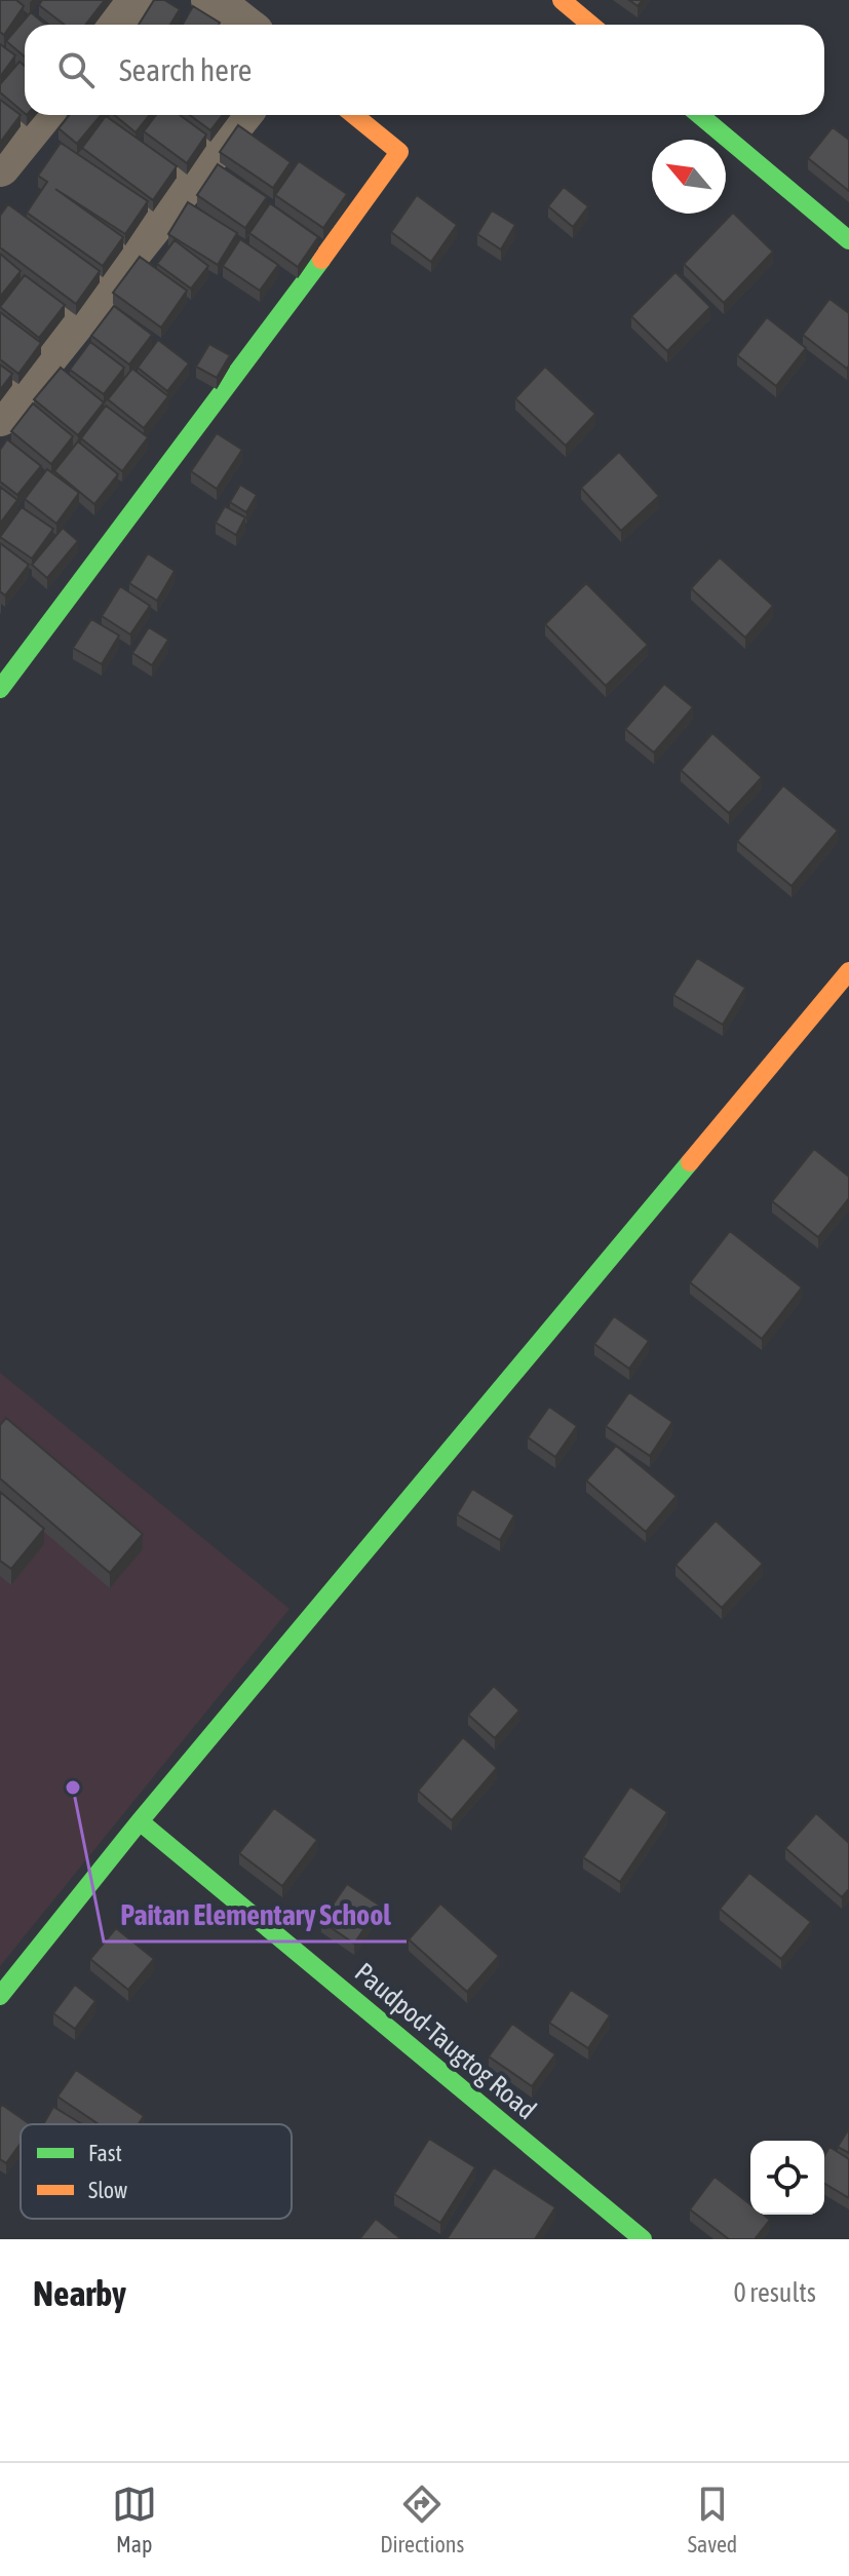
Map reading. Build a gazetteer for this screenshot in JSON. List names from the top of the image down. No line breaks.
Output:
{"streets":{"street":["Paudpod-Taugtog Road"]},"places":["Paitan Elementary School"],"legend":["Fast","Slow"],"north":"top left","page":{"search":"Search here","heading":["Nearby","0 results"],"nav":["Map","Directions","Saved"]}}
